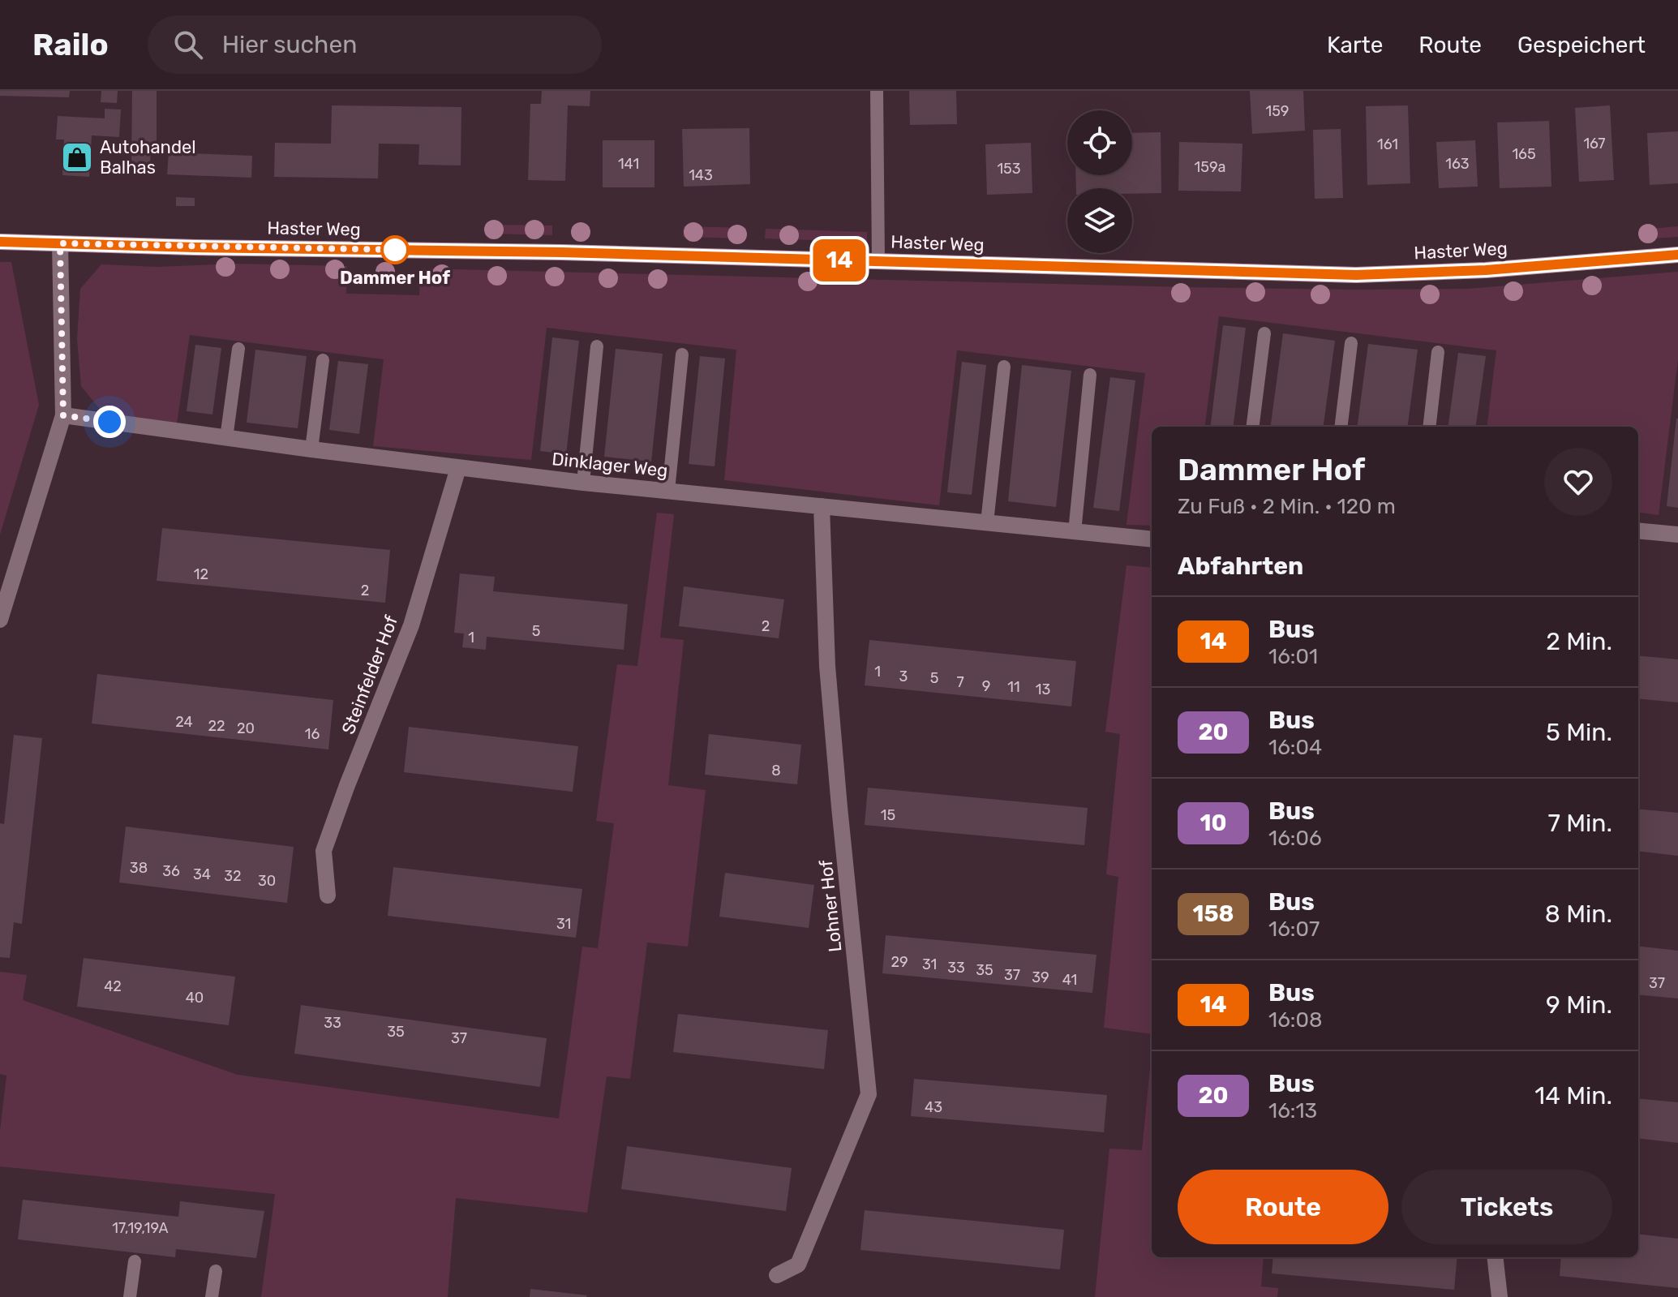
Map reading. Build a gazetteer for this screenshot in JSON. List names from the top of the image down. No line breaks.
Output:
{"streets":{"street":["Haster Weg","Dinklager Weg","Steinfelder Hof","Lohner Hof"]},"crossings":[["Dinklager Weg","Steinfelder Hof"],["Dinklager Weg","Lohner Hof"]],"places":{"shop":["Autohandel Balhas"],"other":["Dammer Hof"]},"lines":["bus line 14"],"house_numbers":["159","167","161","165","141","163","159a","153","143","12","2","2","5","1","1","3","5","7","9","11","13","24","22","20","16","8","15","38","36","34","32","30","31","29","31","33","35","37","39","41","37","42","40","33","35","37","43","17,19,19A"],"page":{"header":"Railo","search":"Hier suchen","nav":["Karte","Route","Gespeichert"],"on_map":"14","heading":[["Dammer Hof","Zu Fuß · 2 Min. · 120 m"],"Abfahrten"],"list":[{"mark":"14","name":"Bus","note":"16:01","value":"2 Min."},{"mark":"20","name":"Bus","note":"16:04","value":"5 Min."},{"mark":"10","name":"Bus","note":"16:06","value":"7 Min."},{"mark":"158","name":"Bus","note":"16:07","value":"8 Min."},{"mark":"14","name":"Bus","note":"16:08","value":"9 Min."},{"mark":"20","name":"Bus","note":"16:13","value":"14 Min."}],"buttons":["Route","Tickets"]}}
